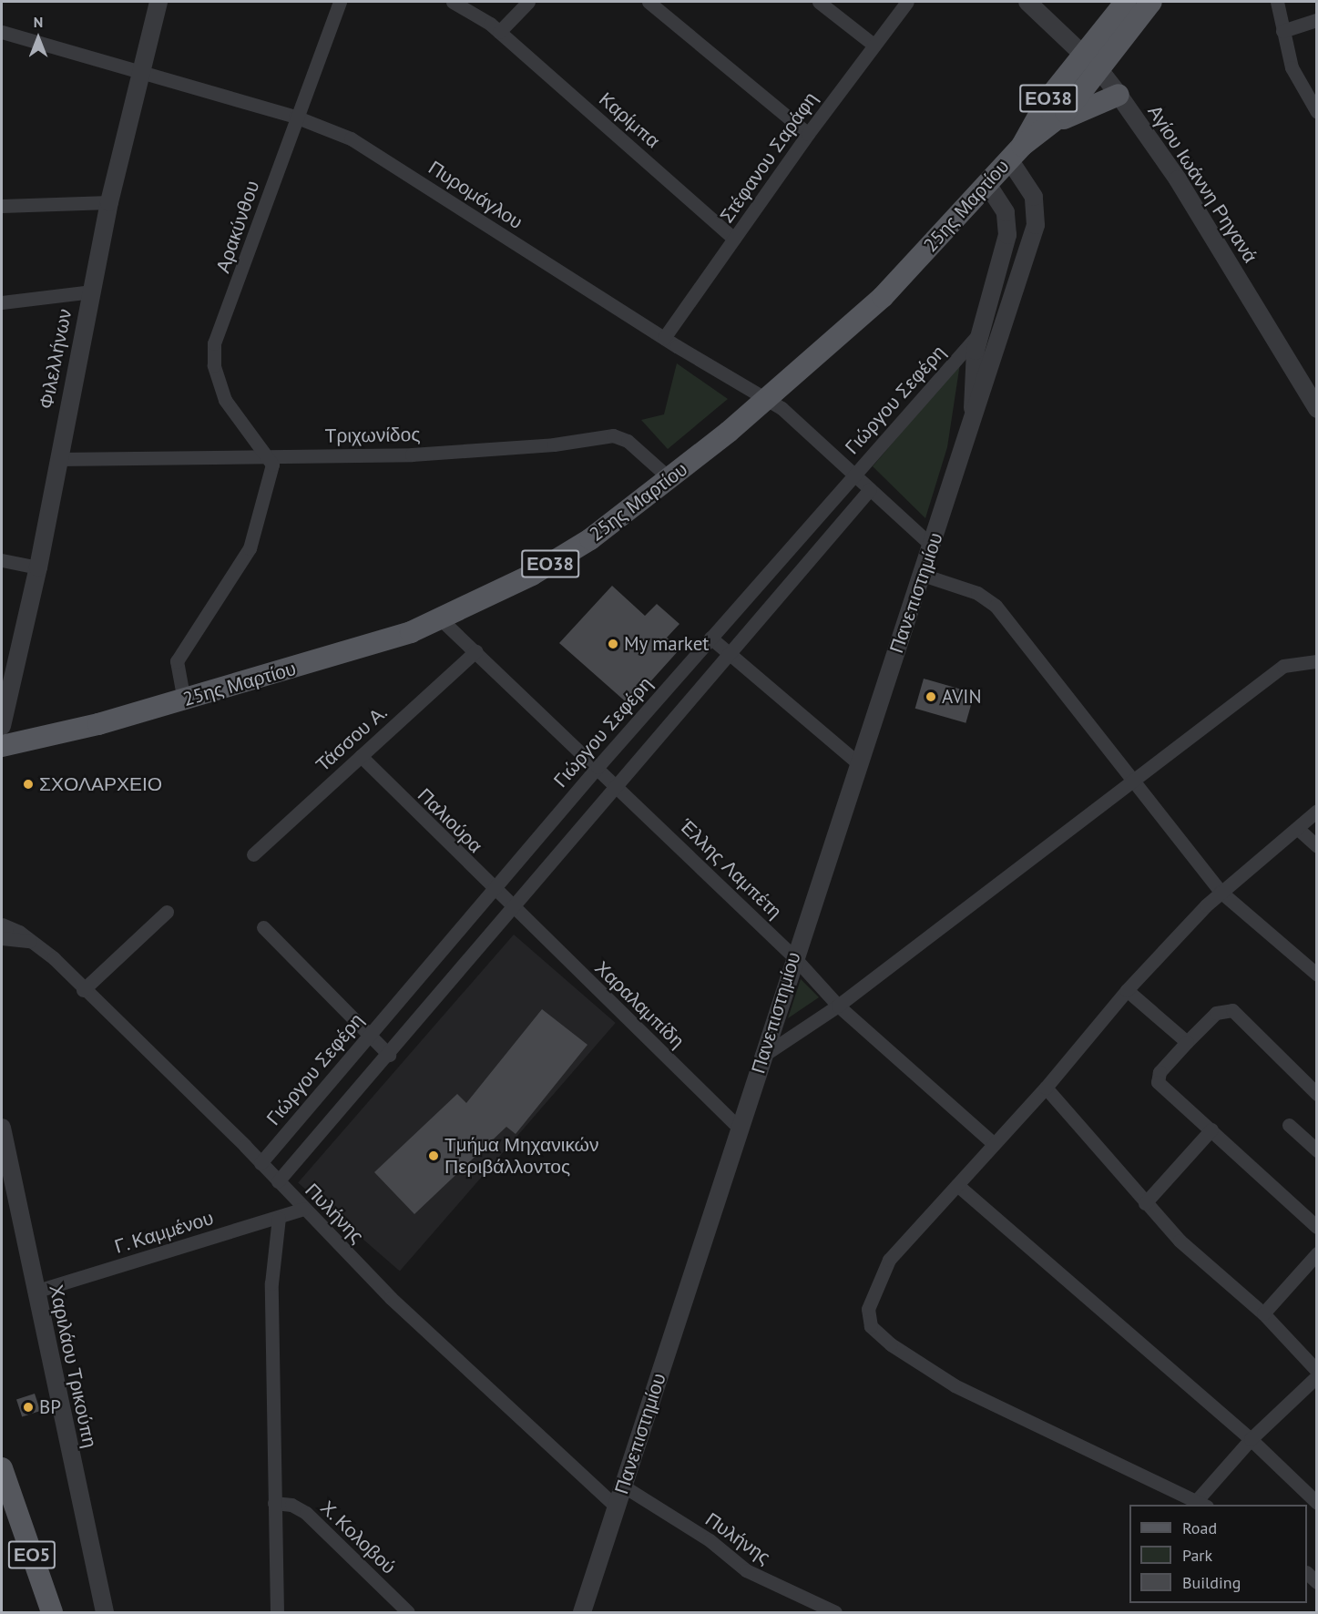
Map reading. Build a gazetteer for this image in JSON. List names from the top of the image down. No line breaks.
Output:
{"streets":{"main road":["ΕΟ38","25ης Μαρτίου","ΕΟ5"],"street":["Καρίμπα","Στέφανου Σαράφη","Αγίου Ιωάννη Ρηγανά","Πυρομάγλου","Αρακύνθου","Φιλελλήνων","Γιώργου Σεφέρη","Τριχωνίδος","Πανεπιστημίου","Τάσσου Α.","Παλιούρα","Έλλης Λαμπέτη","Χαραλαμπίδη","Πυλήνης","Γ. Καμμένου","Χαριλάου Τρικούπη","Χ. Κολοβού"]},"crossings":[["ΕΟ38","Αγίου Ιωάννη Ρηγανά"],["ΕΟ38","25ης Μαρτίου"],["ΕΟ38","Πανεπιστημίου"],["Καρίμπα","Στέφανου Σαράφη"],["Στέφανου Σαράφη","Πυρομάγλου"],["Πυρομάγλου","25ης Μαρτίου"],["Πυρομάγλου","Αρακύνθου"],["Πυρομάγλου","Φιλελλήνων"],["Πυρομάγλου","Γιώργου Σεφέρη"],["Πυρομάγλου","Πανεπιστημίου"],["25ης Μαρτίου","Τριχωνίδος"],["25ης Μαρτίου","Πανεπιστημίου"],["25ης Μαρτίου","Έλλης Λαμπέτη"],["Αρακύνθου","Τριχωνίδος"],["Φιλελλήνων","Τριχωνίδος"],["Γιώργου Σεφέρη","Πανεπιστημίου"],["Γιώργου Σεφέρη","Παλιούρα"],["Γιώργου Σεφέρη","Έλλης Λαμπέτη"],["Γιώργου Σεφέρη","Πυλήνης"],["Πανεπιστημίου","Έλλης Λαμπέτη"],["Πανεπιστημίου","Χαραλαμπίδη"],["Πανεπιστημίου","Πυλήνης"],["Τάσσου Α.","Παλιούρα"],["Τάσσου Α.","Έλλης Λαμπέτη"],["Παλιούρα","Χαραλαμπίδη"],["Πυλήνης","Γ. Καμμένου"],["Γ. Καμμένου","Χαριλάου Τρικούπη"]],"places":["My market","AVIN","ΣΧΟΛΑΡΧΕΙΟ","Τμήμα Μηχανικών Περιβάλλοντος","BP"],"legend":["Road","Park","Building"],"north":"top"}
